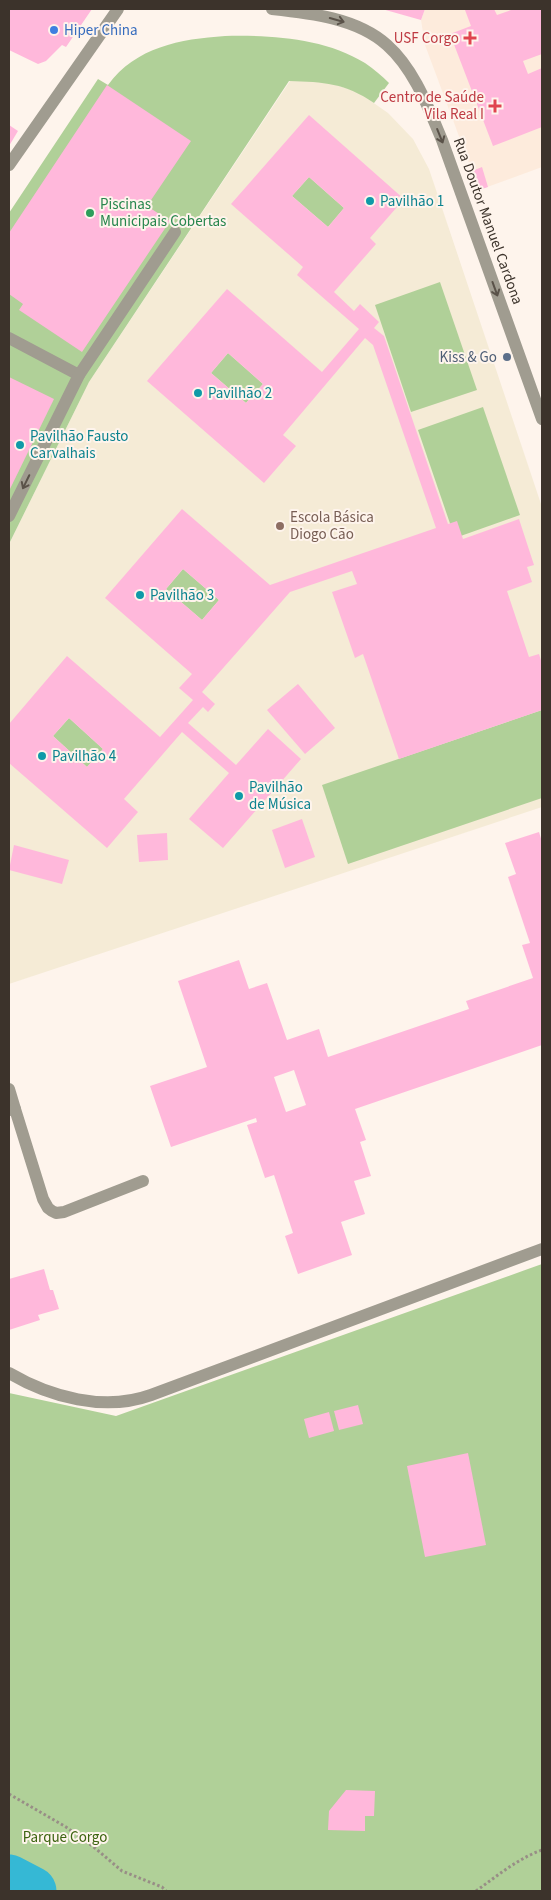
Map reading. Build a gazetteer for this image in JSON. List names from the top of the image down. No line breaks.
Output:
{"streets":{"street":["Rua Doutor Manuel Cardona"]},"one_way":["Rua Doutor Manuel Cardona"],"parks":["Parque Corgo"],"places":{"other":["Hiper China","Pavilhão 1","Piscinas Municipais Cobertas","Kiss & Go","Pavilhão 2","Pavilhão Fausto Carvalhais","Escola Básica Diogo Cão","Pavilhão 3","Pavilhão 4","Pavilhão de Música"],"health":["USF Corgo","Centro de Saúde Vila Real I"]}}
